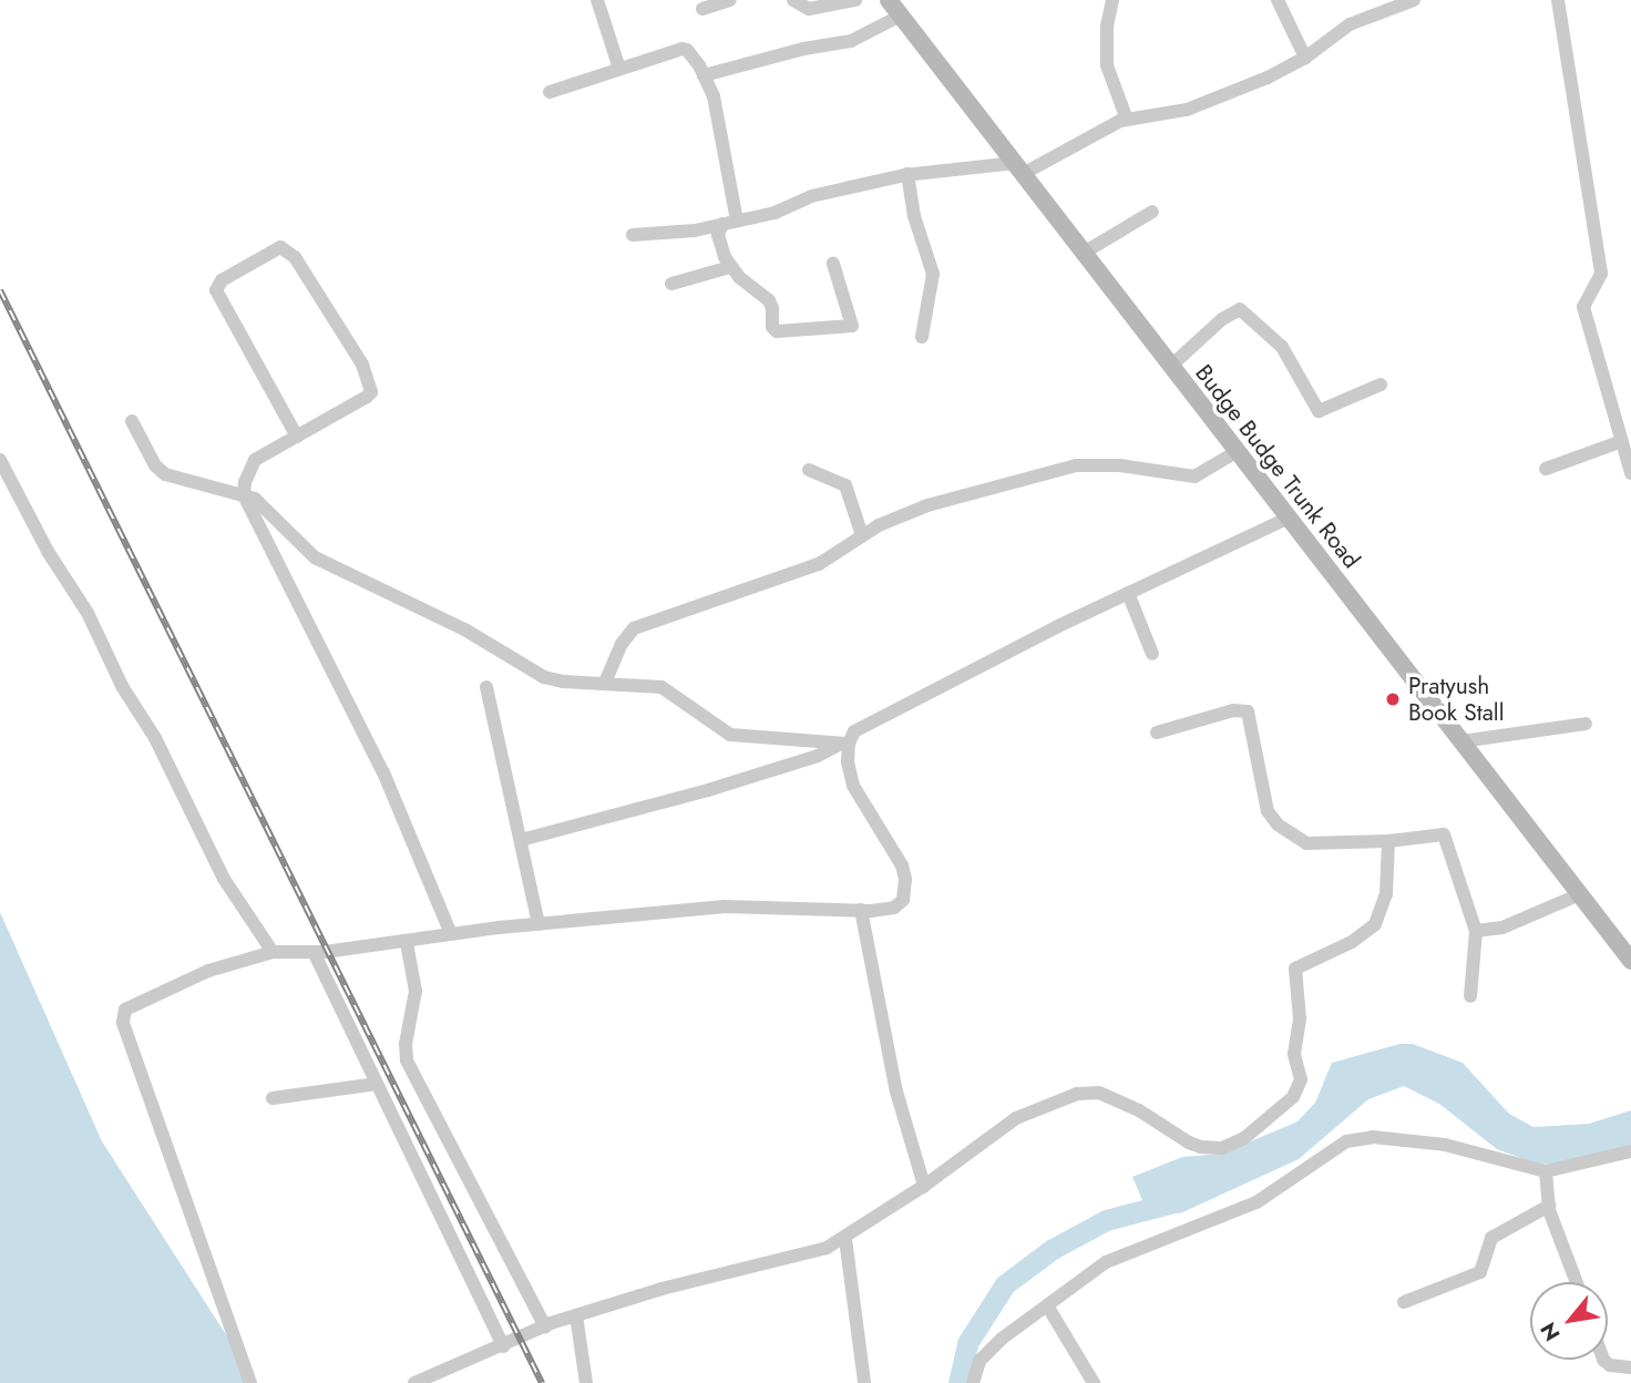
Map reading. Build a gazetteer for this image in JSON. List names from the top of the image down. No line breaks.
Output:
{"streets":{"main road":["Budge Budge Trunk Road"]},"places":["Pratyush Book Stall"],"north":"bottom left"}
